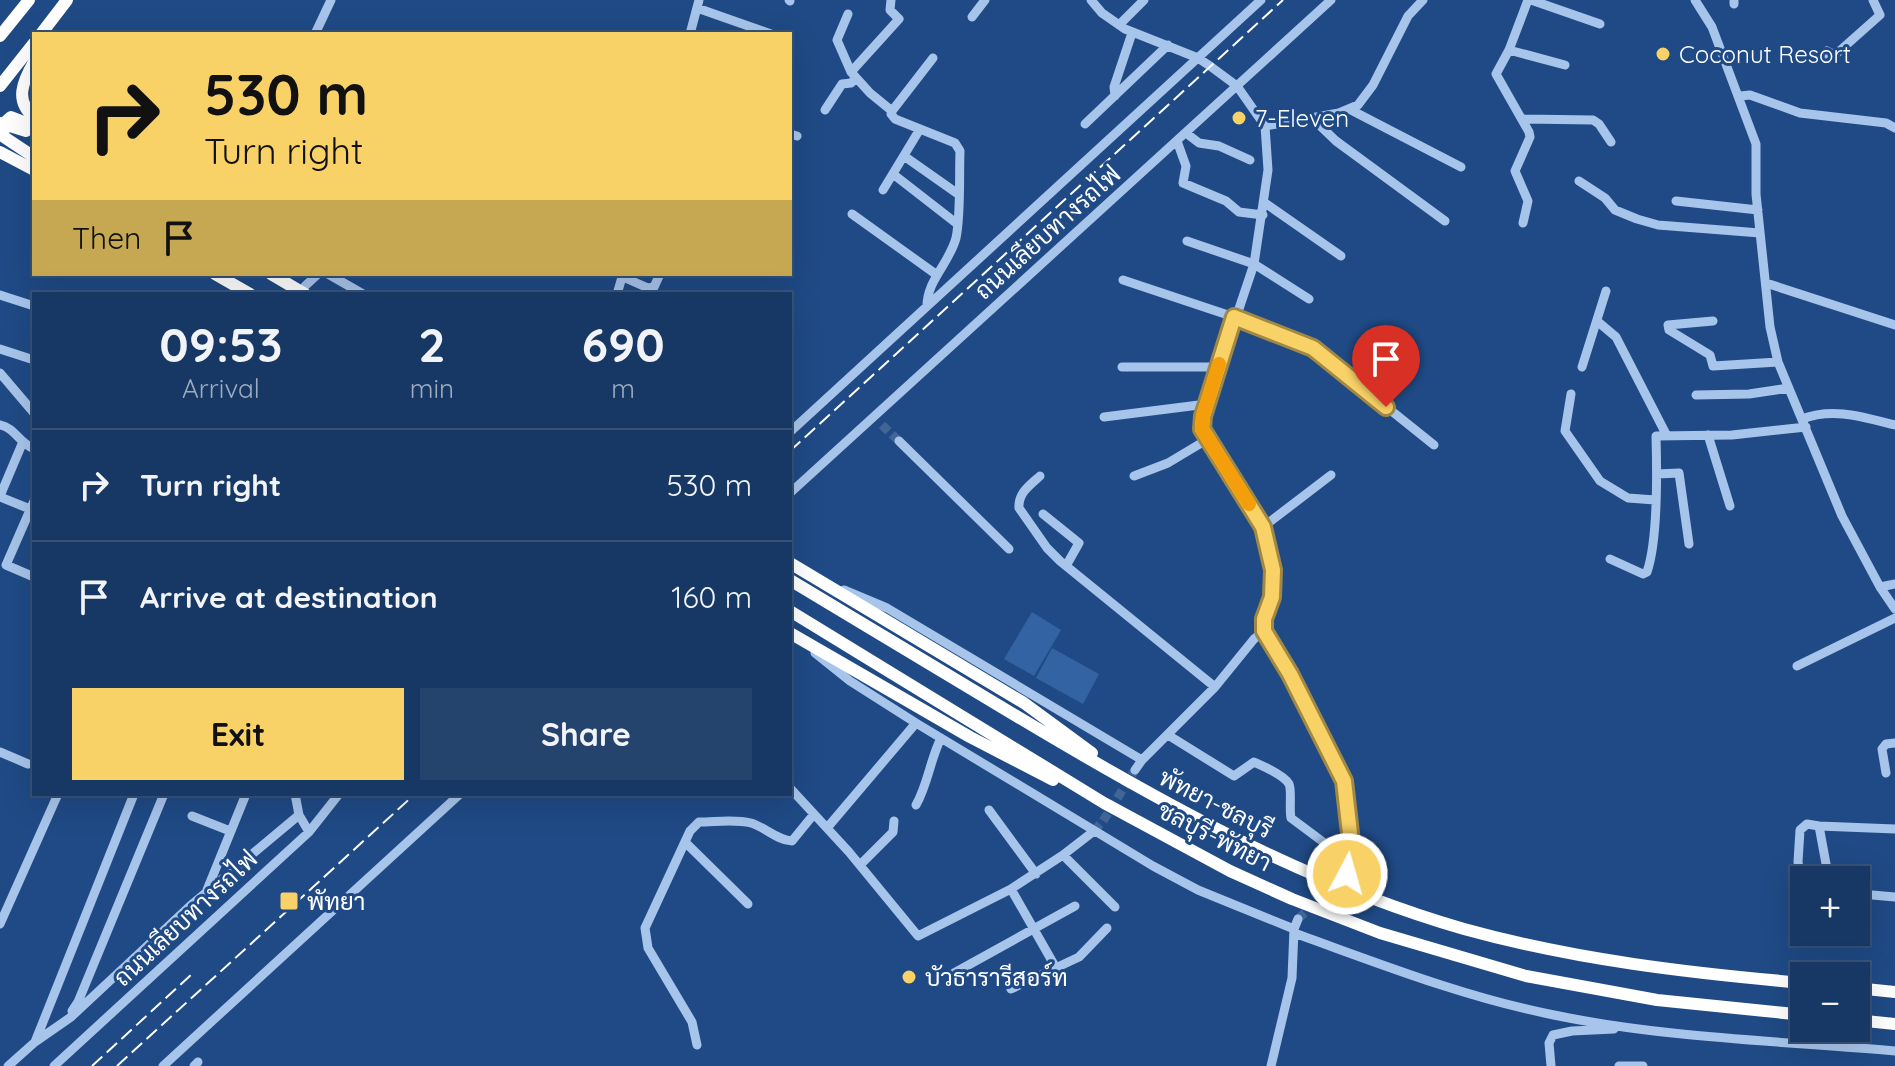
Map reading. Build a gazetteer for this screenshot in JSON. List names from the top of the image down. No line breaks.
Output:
{"streets":{"highway":["พัทยา-ชลบุรี","ชลบุรี-พัทยา"],"street":["ถนนเลียบทางรถไฟ"]},"places":{"other":["Coconut Resort","7-Eleven","บัวธารารีสอร์ท"],"transit":["พัทยา"]},"page":{"turn":["530 m","Turn right"],"then":"Then","eta":["09:53","Arrival","2","min","690","m"],"list":[{"name":"Turn right","value":"530 m"},{"name":"Arrive at destination","value":"160 m"}],"buttons":["Exit","Share"],"map_buttons":["+","−"]}}
